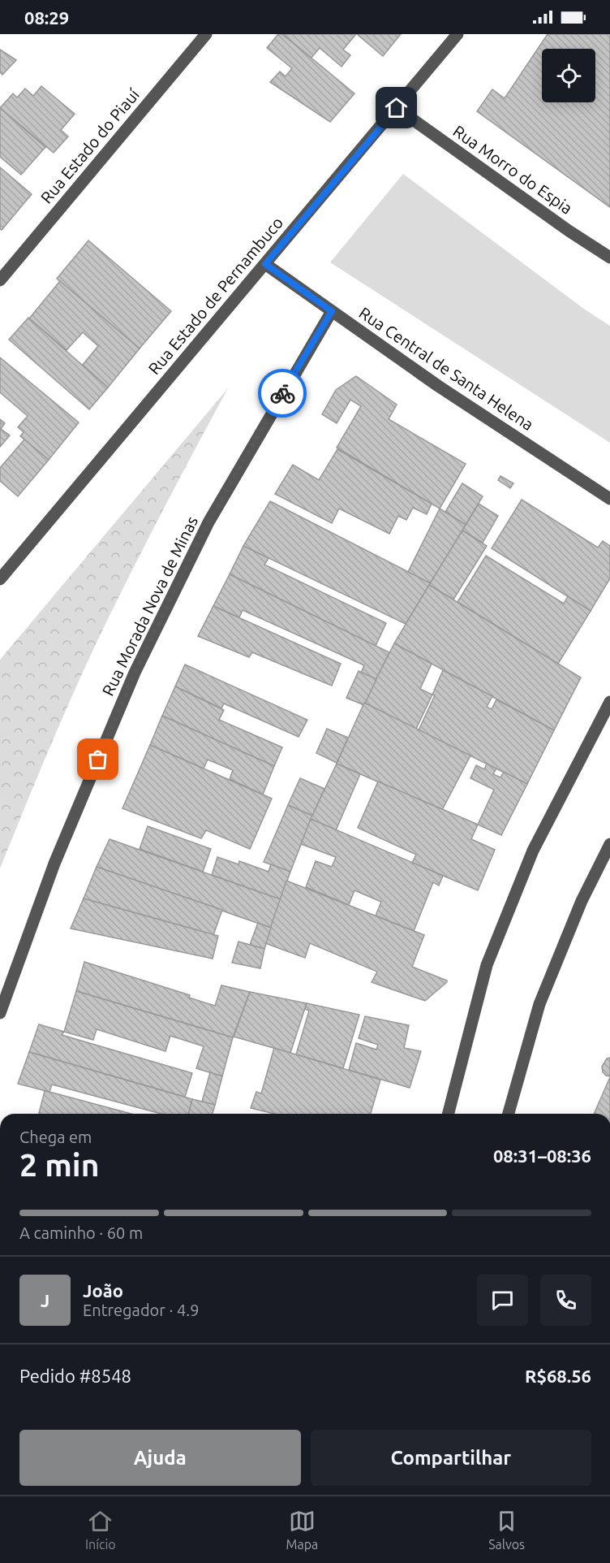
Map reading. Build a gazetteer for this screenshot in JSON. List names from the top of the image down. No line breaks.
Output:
{"streets":{"street":["Rua Estado do Piauí","Rua Morro do Espia","Rua Estado de Pernambuco","Rua Central de Santa Helena","Rua Morada Nova de Minas"]},"crossings":[["Rua Morro do Espia","Rua Estado de Pernambuco"],["Rua Estado de Pernambuco","Rua Central de Santa Helena"],["Rua Central de Santa Helena","Rua Morada Nova de Minas"]],"page":{"status":"08:29","heading":["2 min","Chega em","08:31–08:36"],"panel":["João","Entregador · 4.9","Pedido #8548","R$68.56"],"bar":"A caminho · 60 m","round":"J","buttons":["Ajuda","Compartilhar"],"tabs":["Início","Mapa","Salvos"]}}
